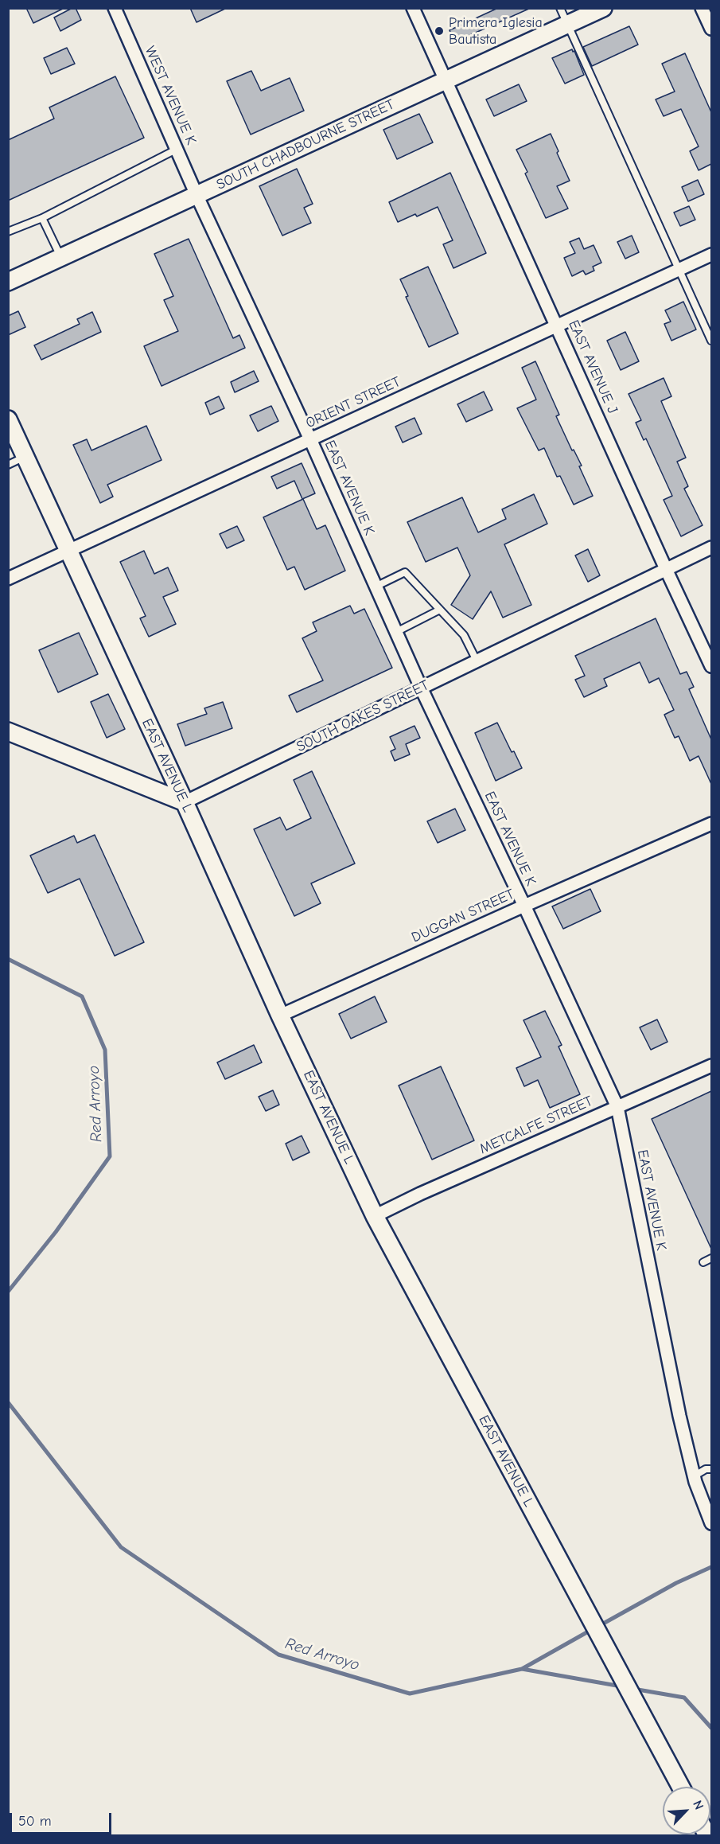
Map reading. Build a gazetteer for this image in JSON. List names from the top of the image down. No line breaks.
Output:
{"streets":{"main road":["SOUTH CHADBOURNE STREET","EAST AVENUE L"],"street":["WEST AVENUE K","EAST AVENUE J","ORIENT STREET","EAST AVENUE K","SOUTH OAKES STREET","DUGGAN STREET","METCALFE STREET"]},"crossings":[["WEST AVENUE K","SOUTH CHADBOURNE STREET"],["WEST AVENUE K","EAST AVENUE K"],["SOUTH CHADBOURNE STREET","EAST AVENUE J"],["SOUTH CHADBOURNE STREET","EAST AVENUE K"],["EAST AVENUE J","ORIENT STREET"],["EAST AVENUE J","SOUTH OAKES STREET"],["ORIENT STREET","EAST AVENUE K"],["ORIENT STREET","EAST AVENUE L"],["EAST AVENUE K","SOUTH OAKES STREET"],["EAST AVENUE K","DUGGAN STREET"],["EAST AVENUE K","METCALFE STREET"],["SOUTH OAKES STREET","EAST AVENUE L"],["EAST AVENUE L","DUGGAN STREET"],["EAST AVENUE L","METCALFE STREET"]],"water":["Red Arroyo"],"places":["Primera Iglesia Bautista"],"scale_bar":"50 m","north":"top right"}
